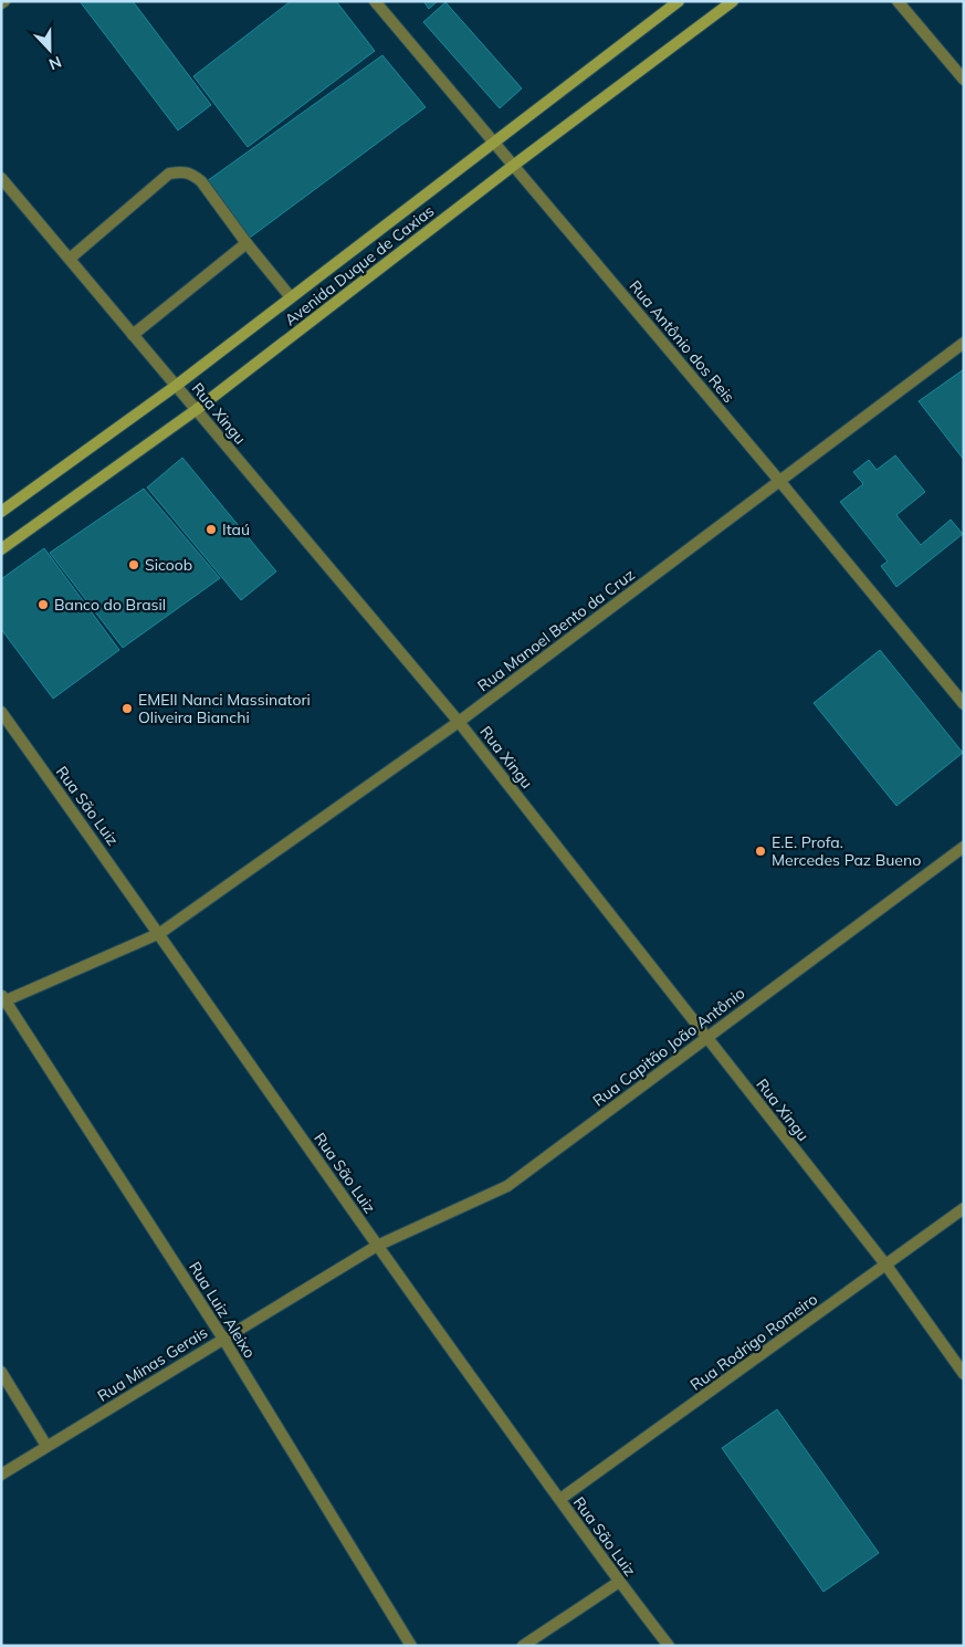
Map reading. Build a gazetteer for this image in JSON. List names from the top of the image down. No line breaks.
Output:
{"streets":{"main road":["Avenida Duque de Caxias"],"street":["Rua Antônio dos Reis","Rua Xingu","Rua Manoel Bento da Cruz","Rua São Luiz","Rua Capitão João Antônio","Rua Luiz Aleixo","Rua Rodrigo Romeiro","Rua Minas Gerais"]},"crossings":[["Avenida Duque de Caxias","Rua Antônio dos Reis"],["Avenida Duque de Caxias","Rua Xingu"],["Rua Antônio dos Reis","Rua Manoel Bento da Cruz"],["Rua Xingu","Rua Manoel Bento da Cruz"],["Rua Xingu","Rua Capitão João Antônio"],["Rua Xingu","Rua Rodrigo Romeiro"],["Rua Manoel Bento da Cruz","Rua São Luiz"],["Rua Manoel Bento da Cruz","Rua Luiz Aleixo"],["Rua São Luiz","Rua Capitão João Antônio"],["Rua São Luiz","Rua Rodrigo Romeiro"],["Rua São Luiz","Rua Minas Gerais"],["Rua Capitão João Antônio","Rua Minas Gerais"],["Rua Luiz Aleixo","Rua Minas Gerais"]],"places":["Itaú","Sicoob","Banco do Brasil","EMEII Nanci Massinatori Oliveira Bianchi","E.E. Profa. Mercedes Paz Bueno"],"north":"bottom"}
